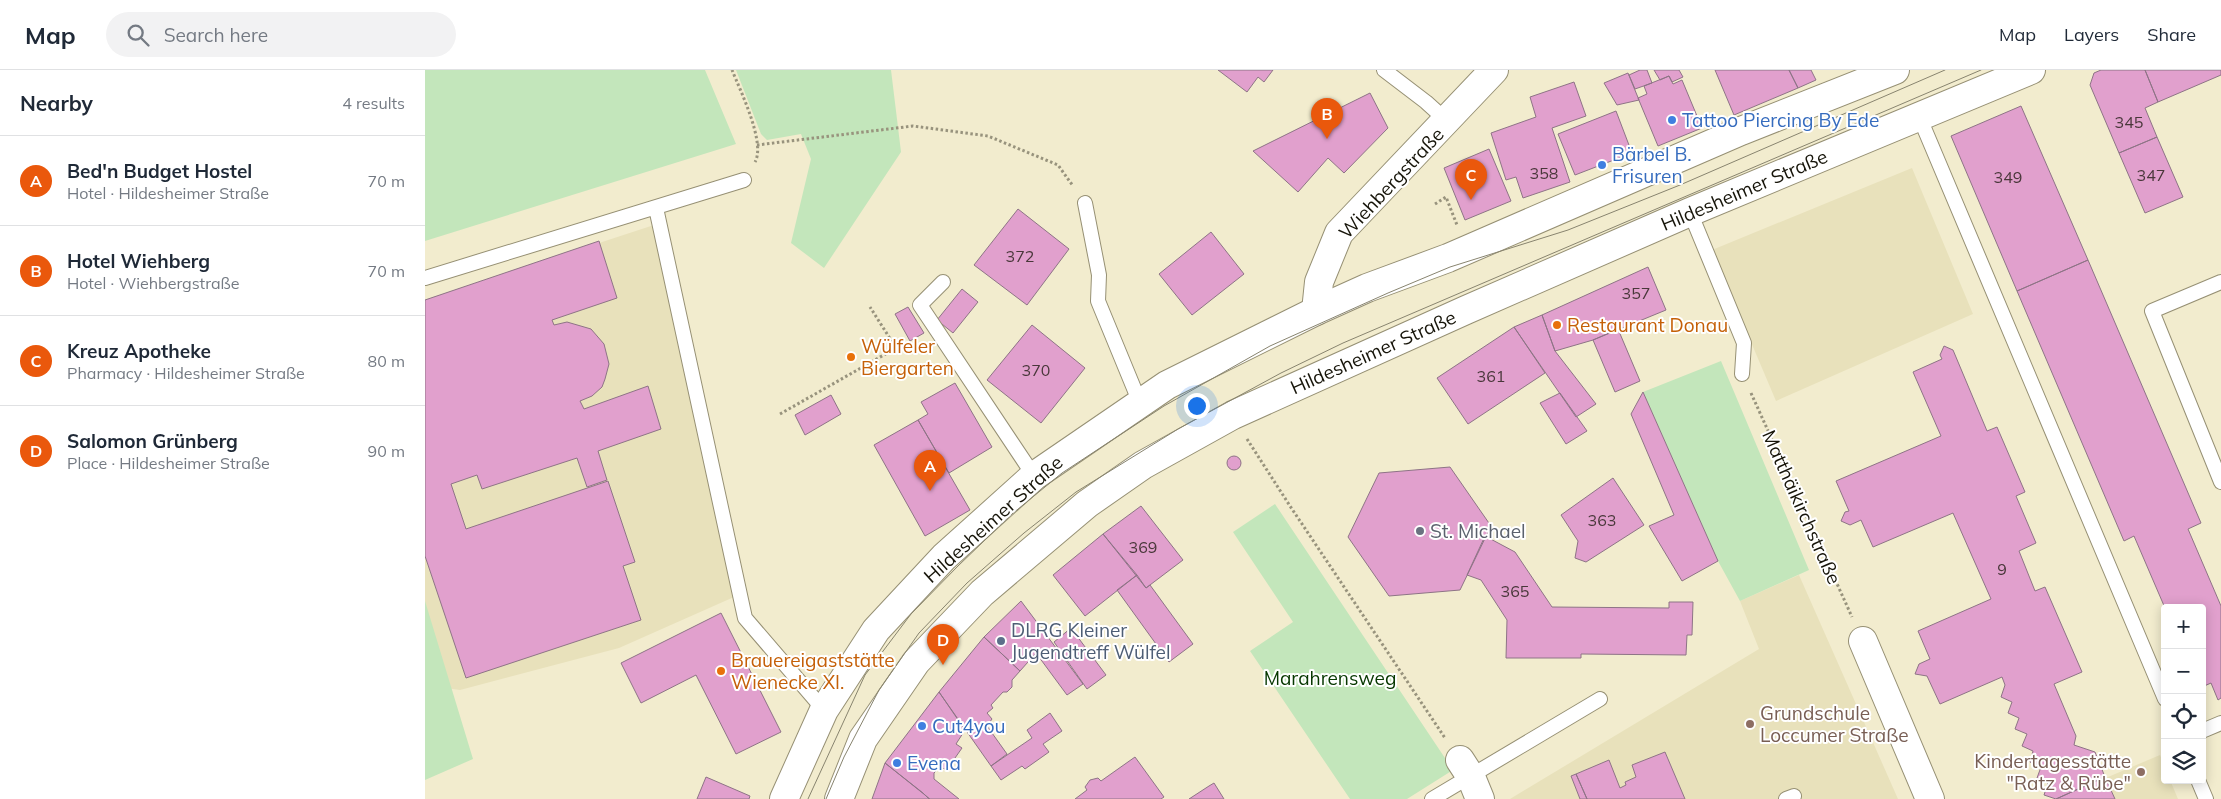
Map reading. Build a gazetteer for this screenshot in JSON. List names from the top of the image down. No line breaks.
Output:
{"streets":{"main road":["Wiehbergstraße","Hildesheimer Straße"],"path":["Matthäikirchstraße"]},"crossings":[["Wiehbergstraße","Hildesheimer Straße"]],"parks":["Marahrensweg"],"places":["Tattoo Piercing By Ede","Bärbel B. Frisuren","Restaurant Donau","Wülfeler Biergarten","St. Michael","DLRG Kleiner Jugendtreff Wülfel","Brauereigaststätte Wienecke XI.","Grundschule Loccumer Straße","Cut4you","Evena","Kindertagesstätte \"Ratz & Rübe\""],"house_numbers":["345","358","347","349","372","357","370","361","363","369","9","365"],"page":{"header":"Map","search":"Search here","nav":["Map","Layers","Share"],"heading":["Nearby","4 results"],"pins":["B","C","A","D"],"list":[{"mark":"A","name":"Bed'n Budget Hostel","note":"Hotel · Hildesheimer Straße","value":"70 m"},{"mark":"B","name":"Hotel Wiehberg","note":"Hotel · Wiehbergstraße","value":"70 m"},{"mark":"C","name":"Kreuz Apotheke","note":"Pharmacy · Hildesheimer Straße","value":"80 m"},{"mark":"D","name":"Salomon Grünberg","note":"Place · Hildesheimer Straße","value":"90 m"}],"map_buttons":["+","−"]}}
